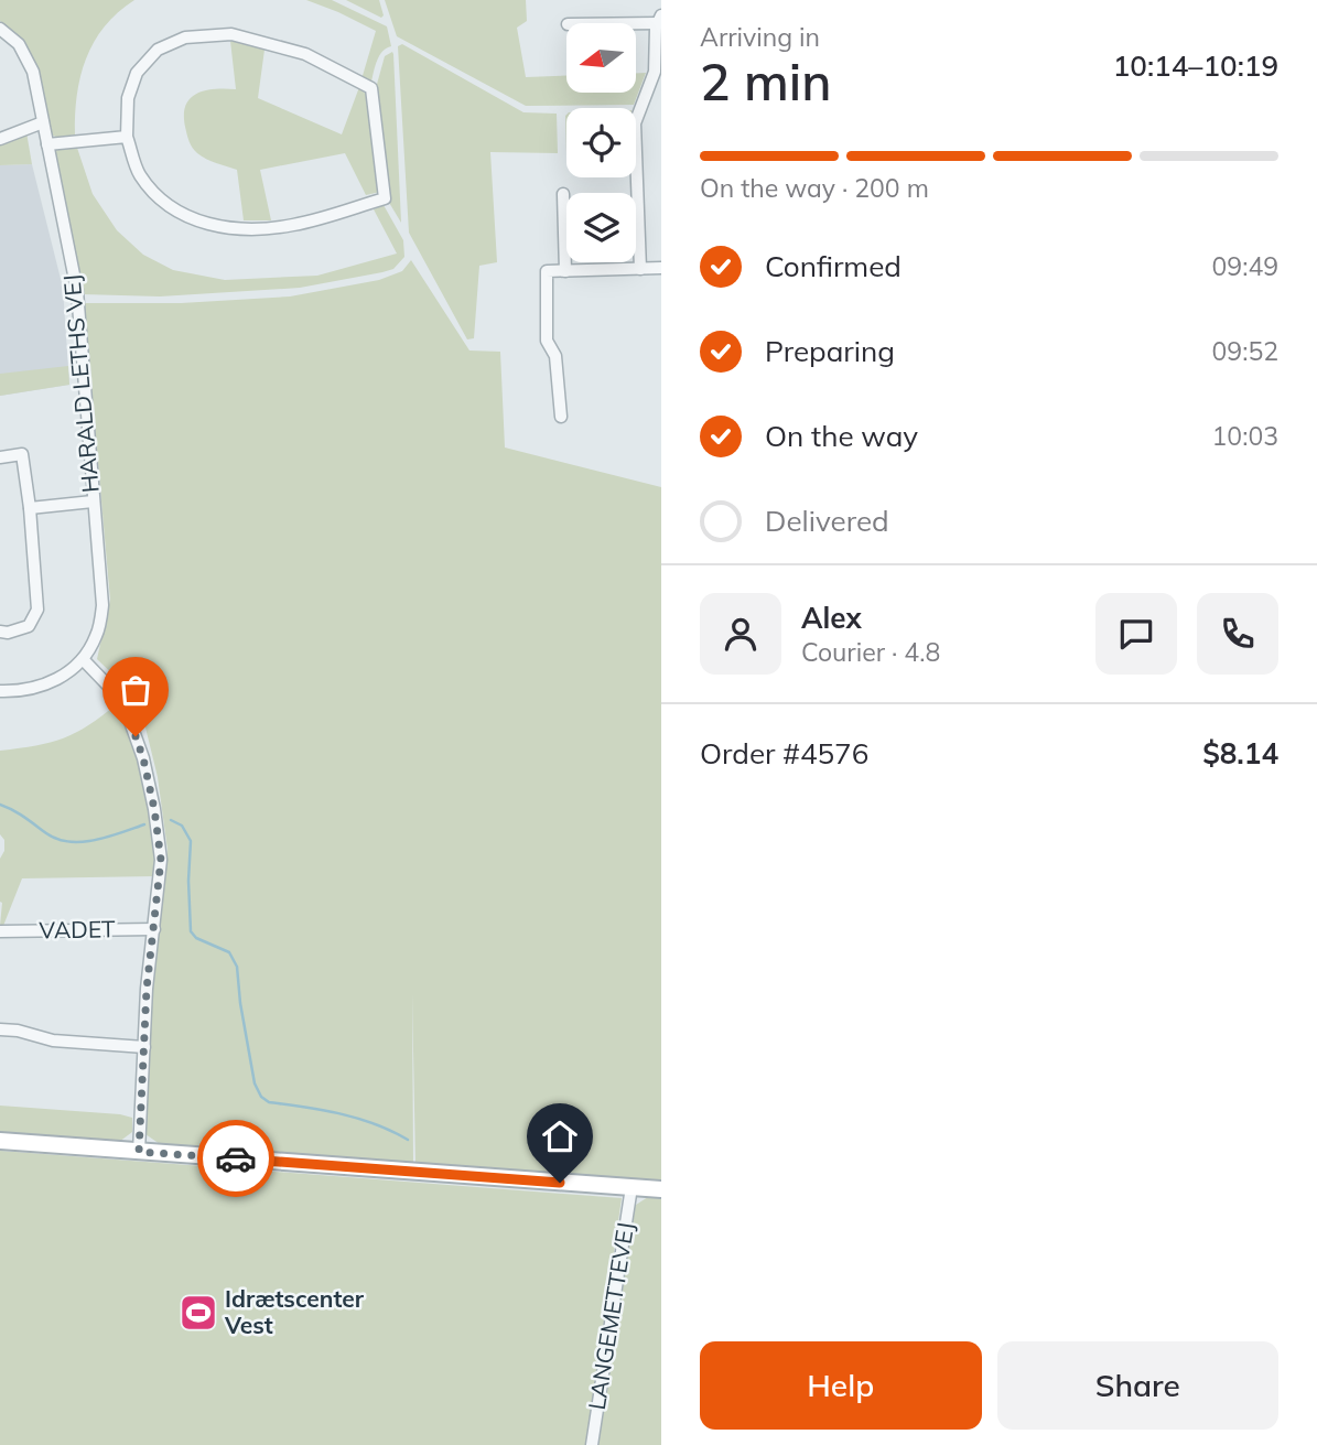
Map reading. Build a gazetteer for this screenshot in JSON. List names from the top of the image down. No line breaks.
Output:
{"streets":{"street":["HARALD LETHS VEJ","VADET","LANGEMETTEVEJ"]},"places":{"sports":["Idrætscenter Vest"]},"north":"left","page":{"heading":["2 min","Arriving in","10:14–10:19"],"panel":["Alex","Courier · 4.8","Order #4576","$8.14"],"bar":"On the way · 200 m","list":[["Confirmed","09:49"],["Preparing","09:52"],["On the way","10:03"],"Delivered"],"buttons":["Help","Share"]}}
